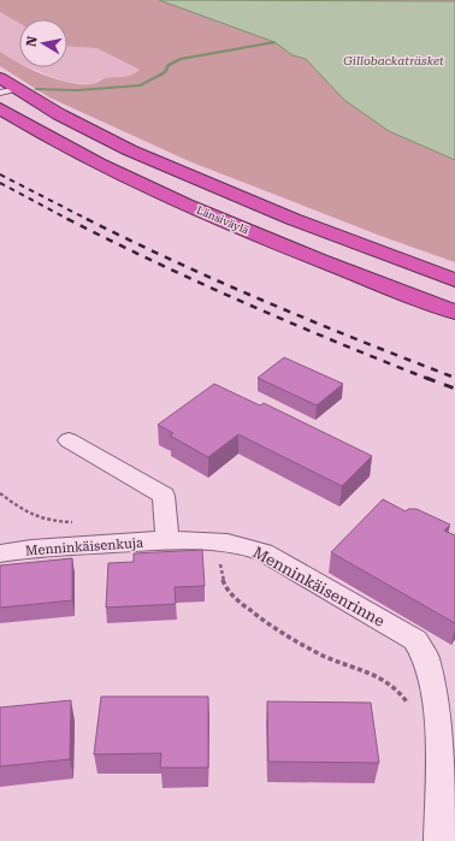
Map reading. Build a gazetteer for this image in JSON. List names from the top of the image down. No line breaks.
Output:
{"streets":{"highway":["Länsiväylä"],"street":["Menninkäisenkuja","Menninkäisenrinne"]},"crossings":[["Menninkäisenkuja","Menninkäisenrinne"]],"water":["Gillobackaträsket"],"north":"left"}
